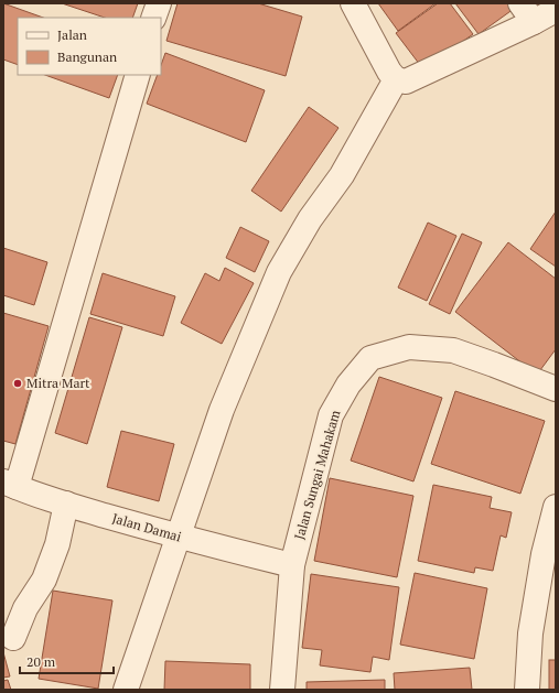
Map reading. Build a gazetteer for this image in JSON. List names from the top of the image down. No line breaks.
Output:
{"streets":{"street":["Jalan Sungai Mahakam","Jalan Damai"]},"crossings":[["Jalan Sungai Mahakam","Jalan Damai"]],"places":["Mitra Mart"],"legend":["Jalan","Bangunan"],"scale_bar":"20 m"}
